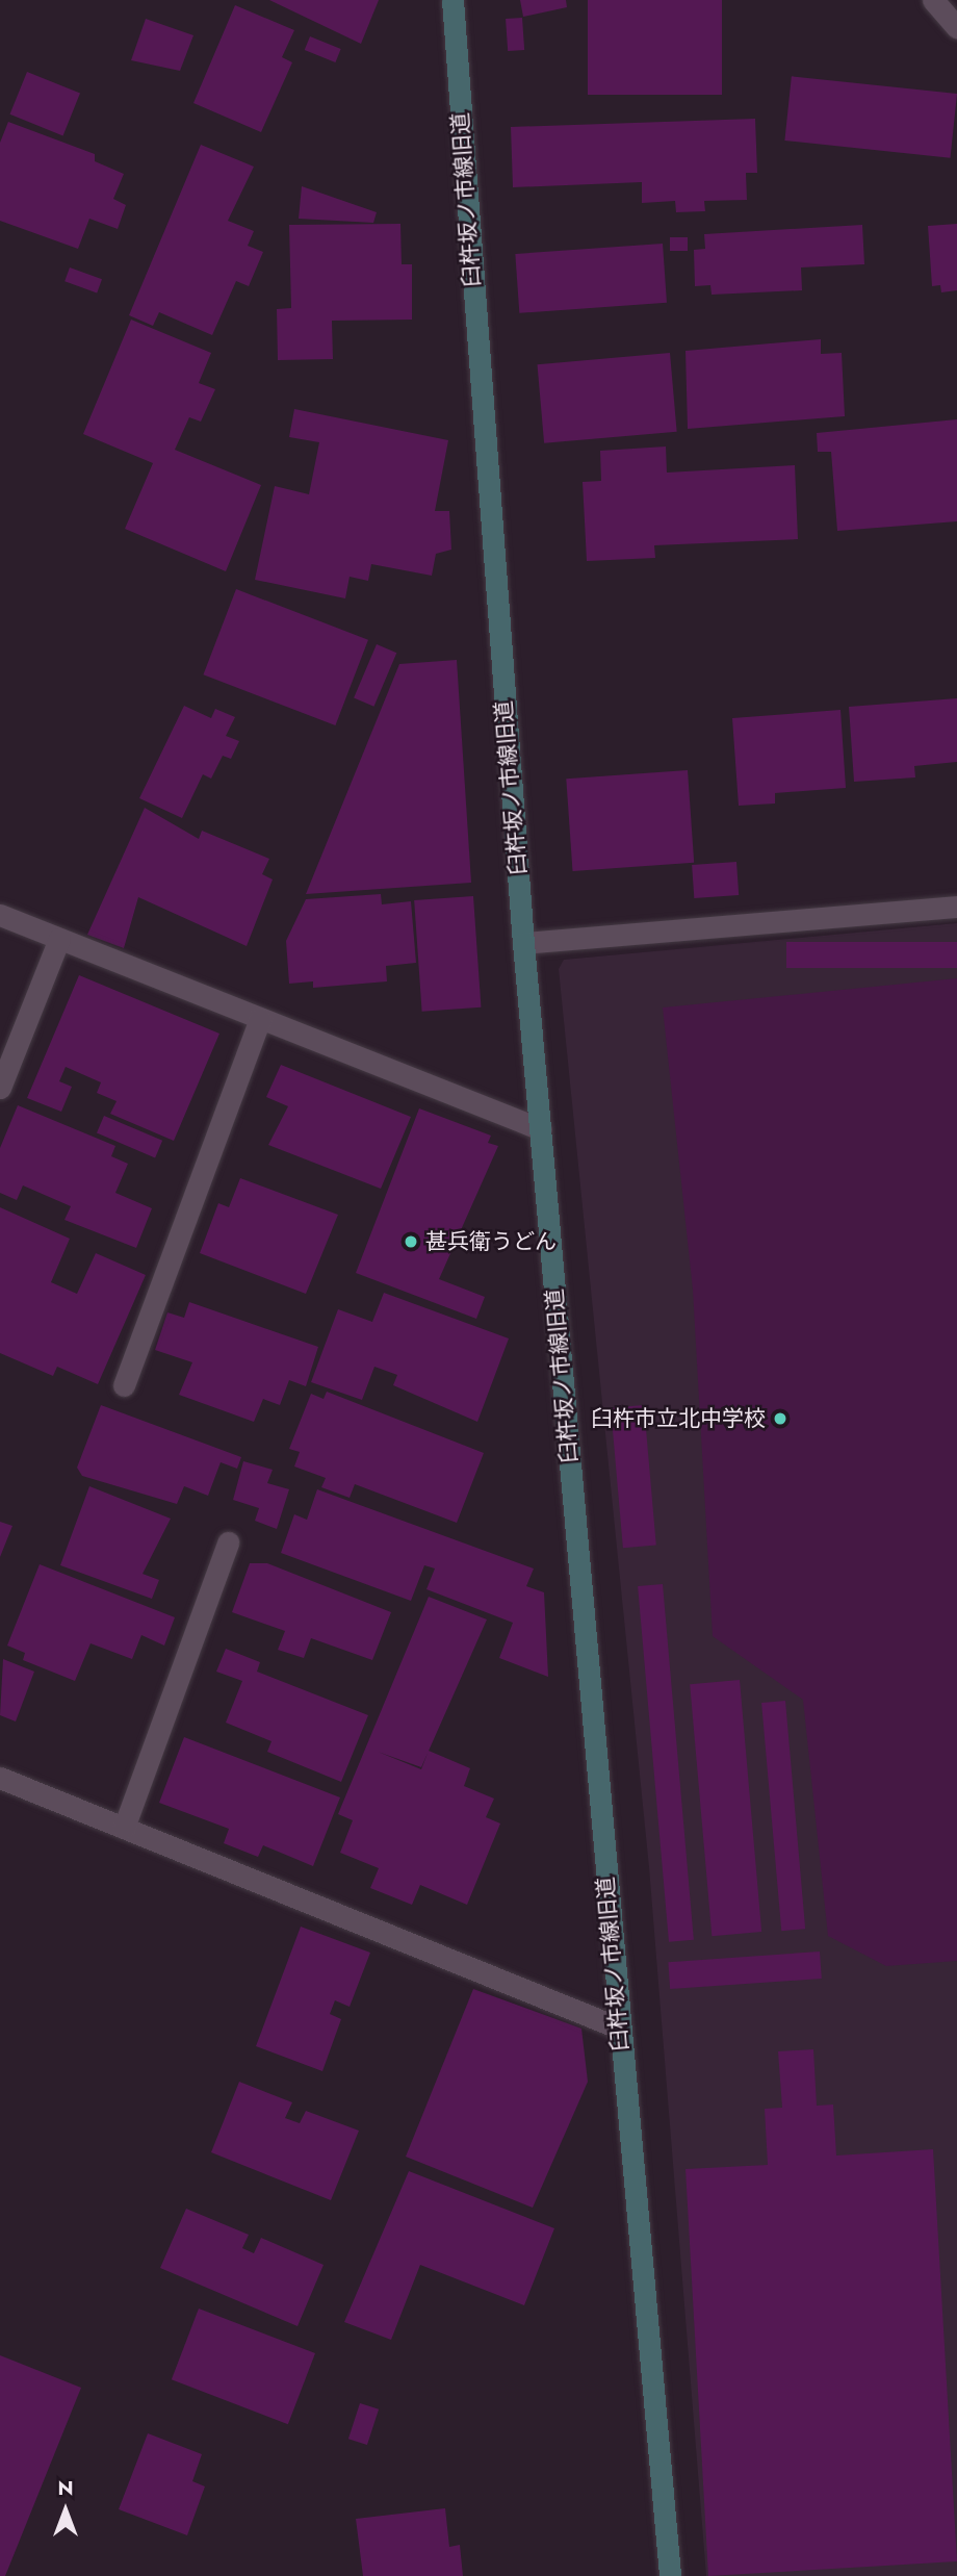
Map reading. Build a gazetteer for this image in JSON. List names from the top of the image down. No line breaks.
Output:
{"streets":{"street":["臼杵坂ノ市線旧道"]},"places":["甚兵衛うどん","臼杵市立北中学校"],"north":"top"}
